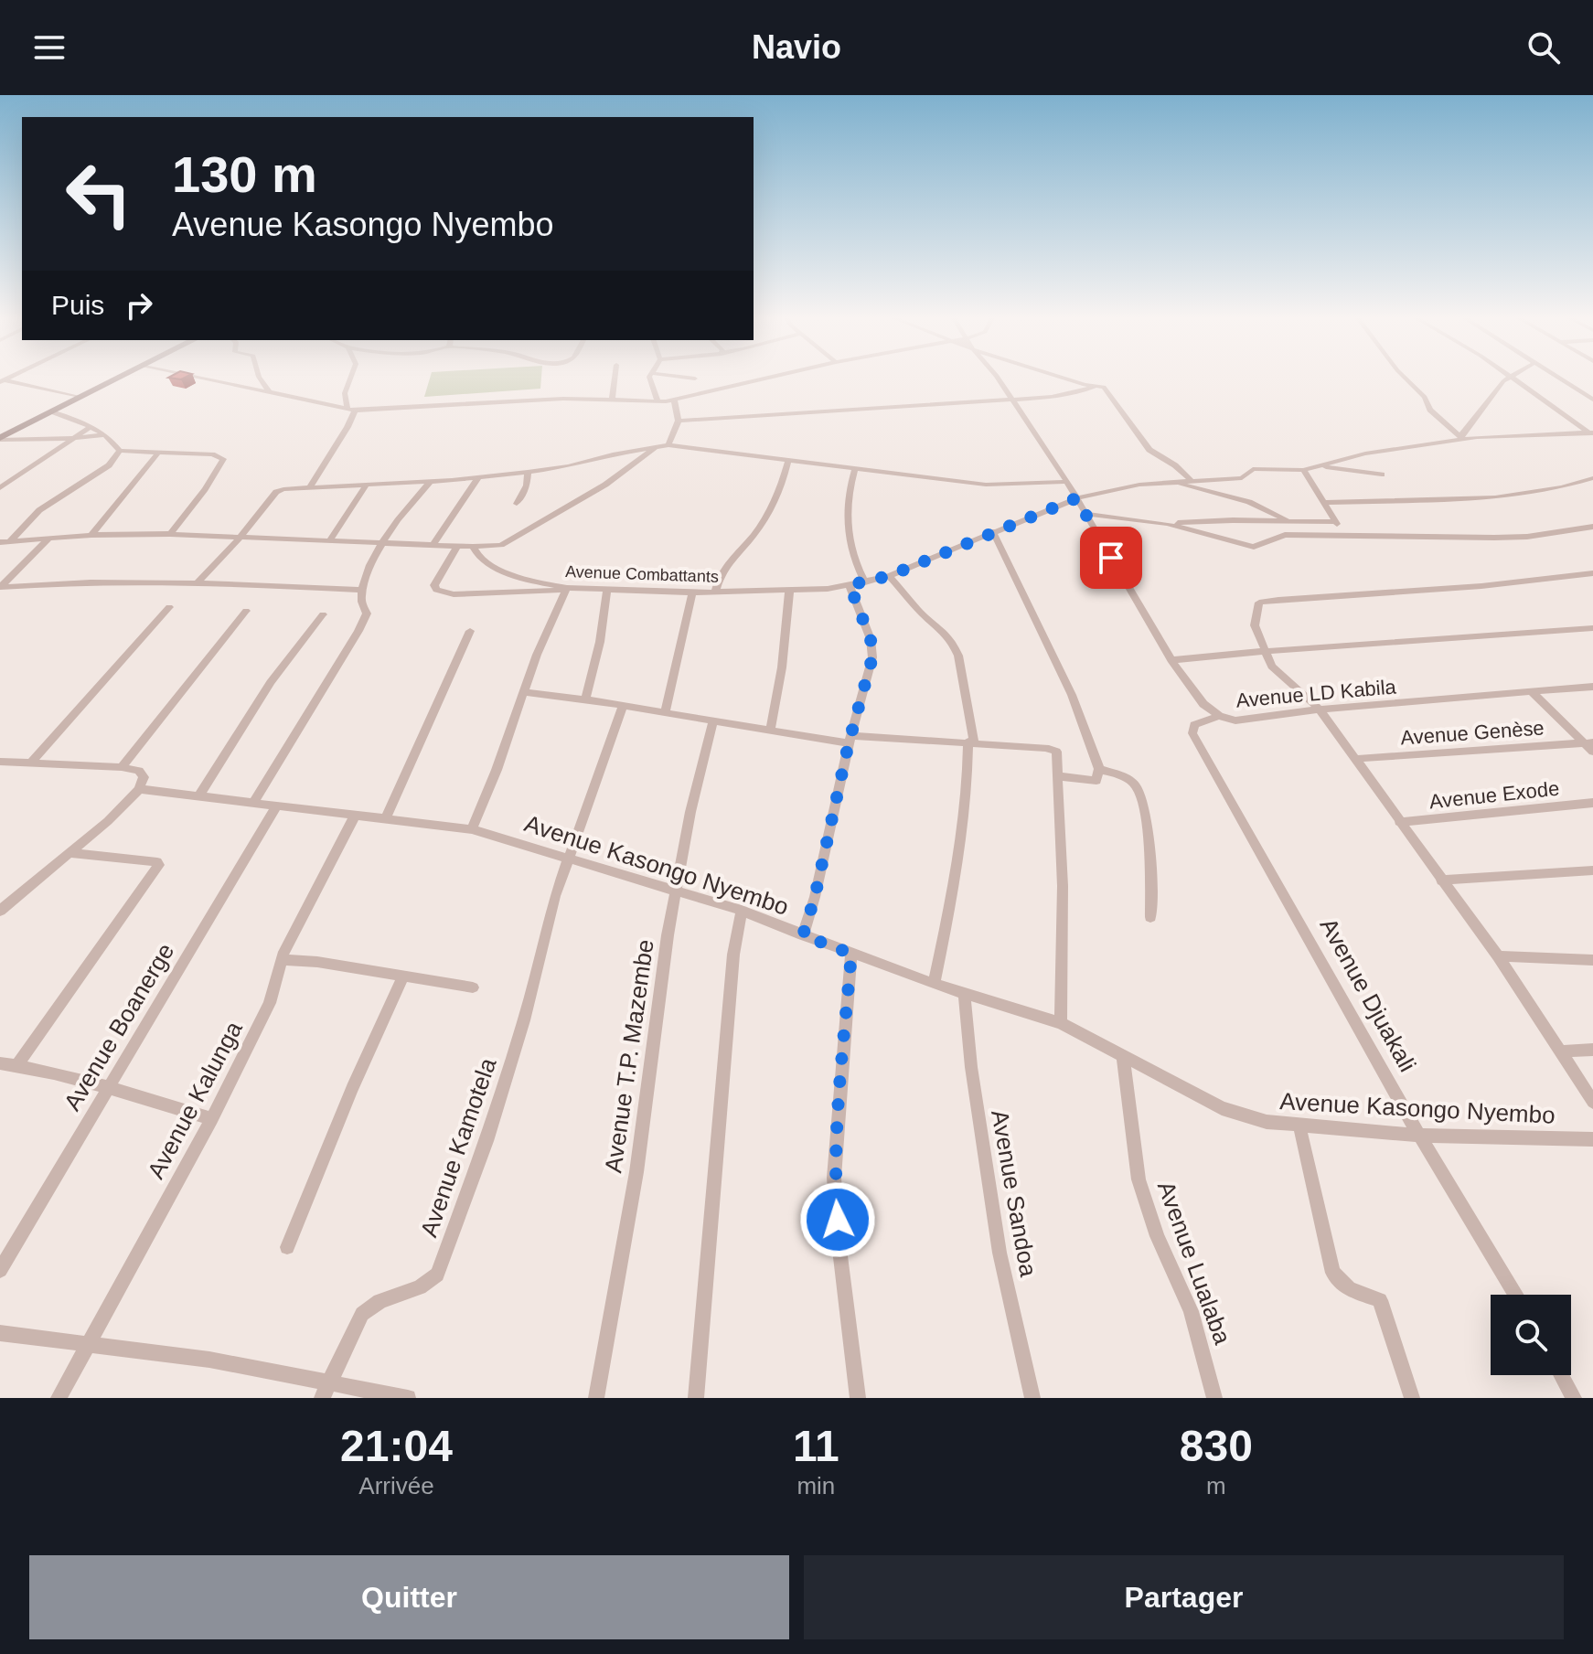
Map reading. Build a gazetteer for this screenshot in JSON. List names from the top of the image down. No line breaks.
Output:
{"streets":{"street":["Avenue Combattants","Avenue LD Kabila","Avenue Genèse","Avenue Exode","Avenue Kasongo Nyembo","Avenue Djuakali","Avenue Boanerge","Avenue T.P. Mazembe","Avenue Kalunga","Avenue Kamotela","Avenue Sandoa","Avenue Lualaba"]},"crossings":[["Avenue Combattants","Avenue LD Kabila"],["Avenue LD Kabila","Avenue Djuakali"],["Avenue Kasongo Nyembo","Avenue Djuakali"],["Avenue Kasongo Nyembo","Avenue Boanerge"],["Avenue Kasongo Nyembo","Avenue T.P. Mazembe"],["Avenue Kasongo Nyembo","Avenue Kalunga"],["Avenue Kasongo Nyembo","Avenue Kamotela"],["Avenue Kasongo Nyembo","Avenue Sandoa"],["Avenue Kasongo Nyembo","Avenue Lualaba"]],"page":{"header":"Navio","turn":["130 m","Avenue Kasongo Nyembo"],"then":"Puis","eta":["21:04","Arrivée","11","min","830","m"],"buttons":["Quitter","Partager"]}}
